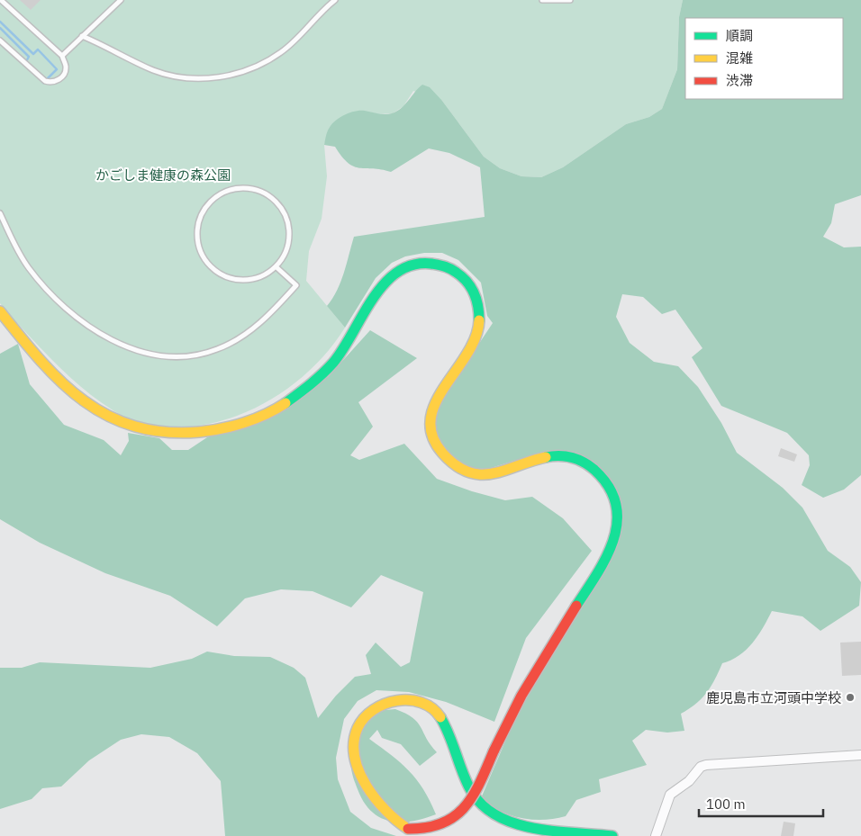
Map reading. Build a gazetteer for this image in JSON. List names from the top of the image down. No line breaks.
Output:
{"parks":["かごしま健康の森公園"],"places":["鹿児島市立河頭中学校"],"legend":["順調","混雑","渋滞"],"scale_bar":"100 m"}
